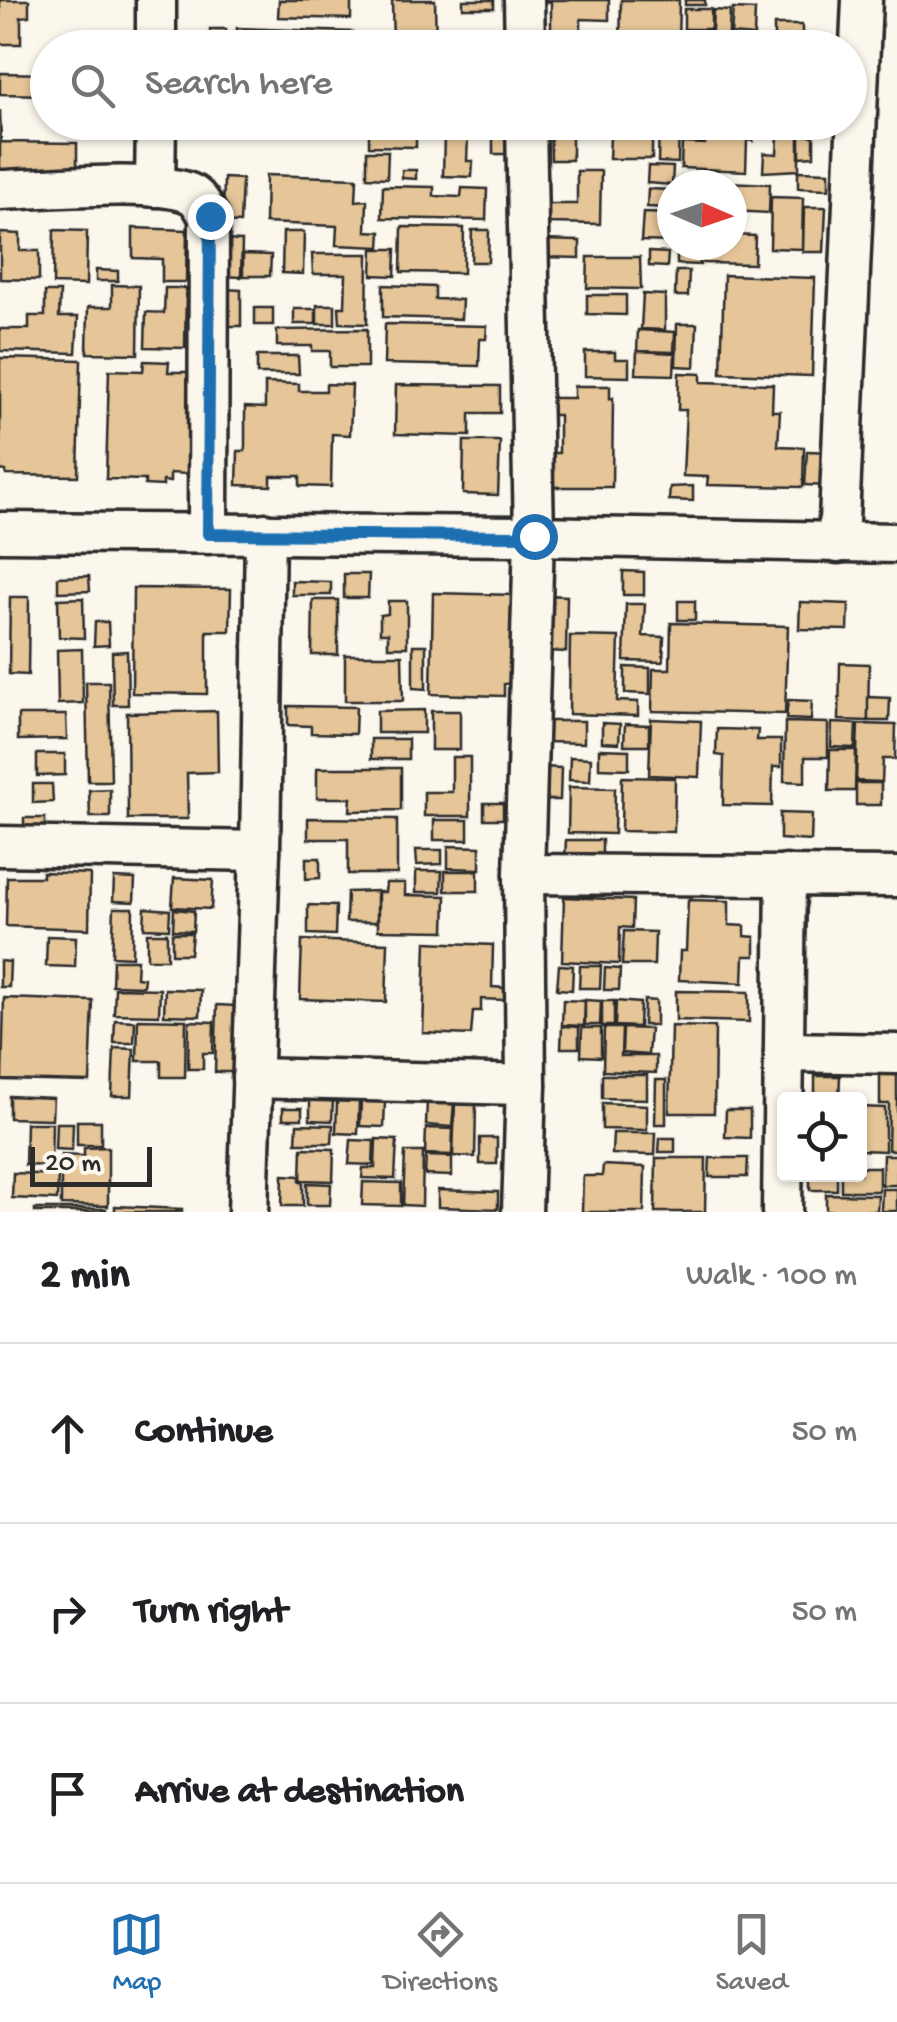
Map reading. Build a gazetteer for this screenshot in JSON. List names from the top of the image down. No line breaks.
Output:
{"scale_bar":"20 m","north":"right","page":{"search":"Search here","scale":"20 m","heading":["2 min","Walk · 100 m"],"list":[["Continue","50 m"],["Turn right","50 m"],"Arrive at destination"],"nav":["Map","Directions","Saved"]}}
